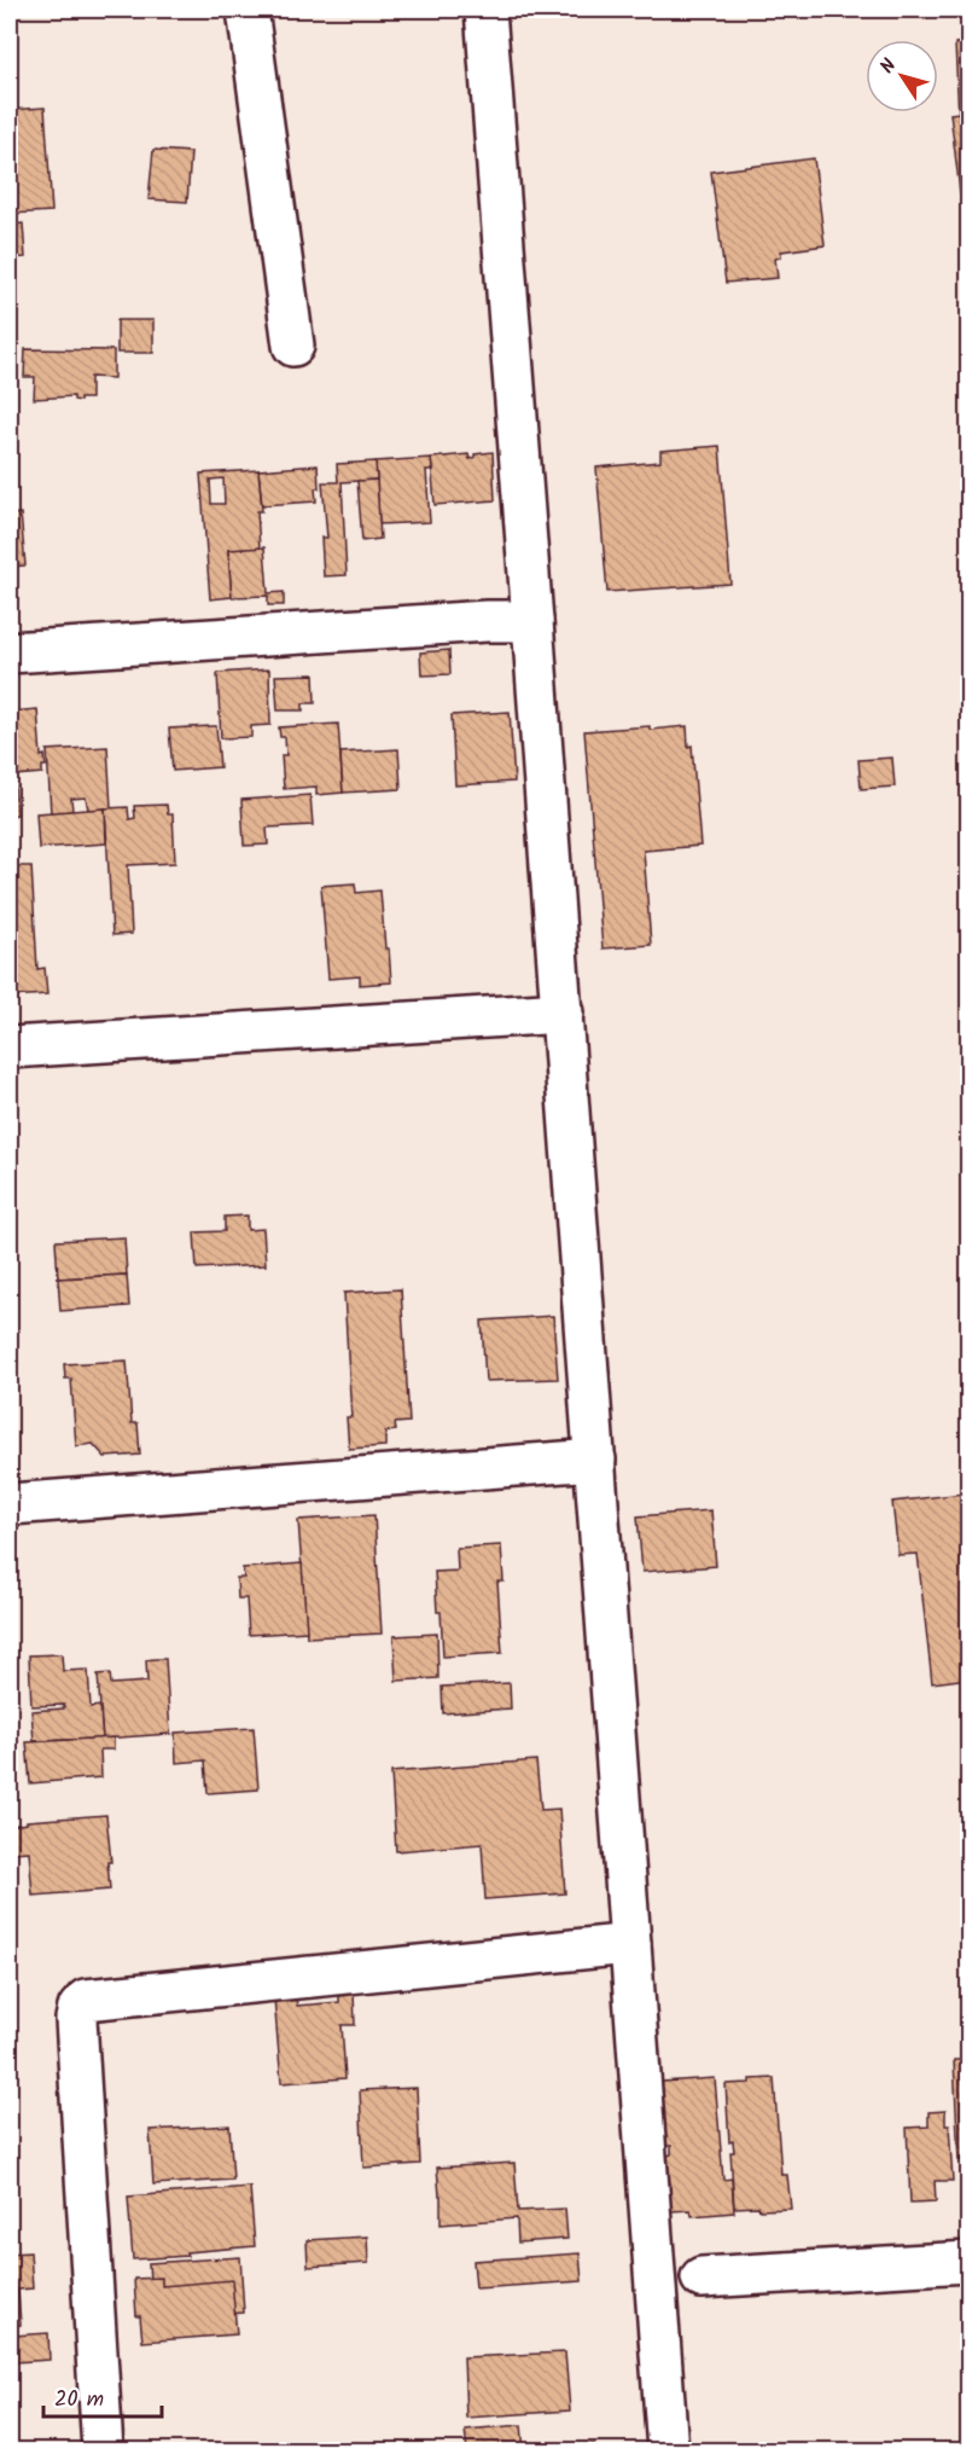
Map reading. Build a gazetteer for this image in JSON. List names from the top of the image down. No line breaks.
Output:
{"scale_bar":"20 m","north":"top left"}
